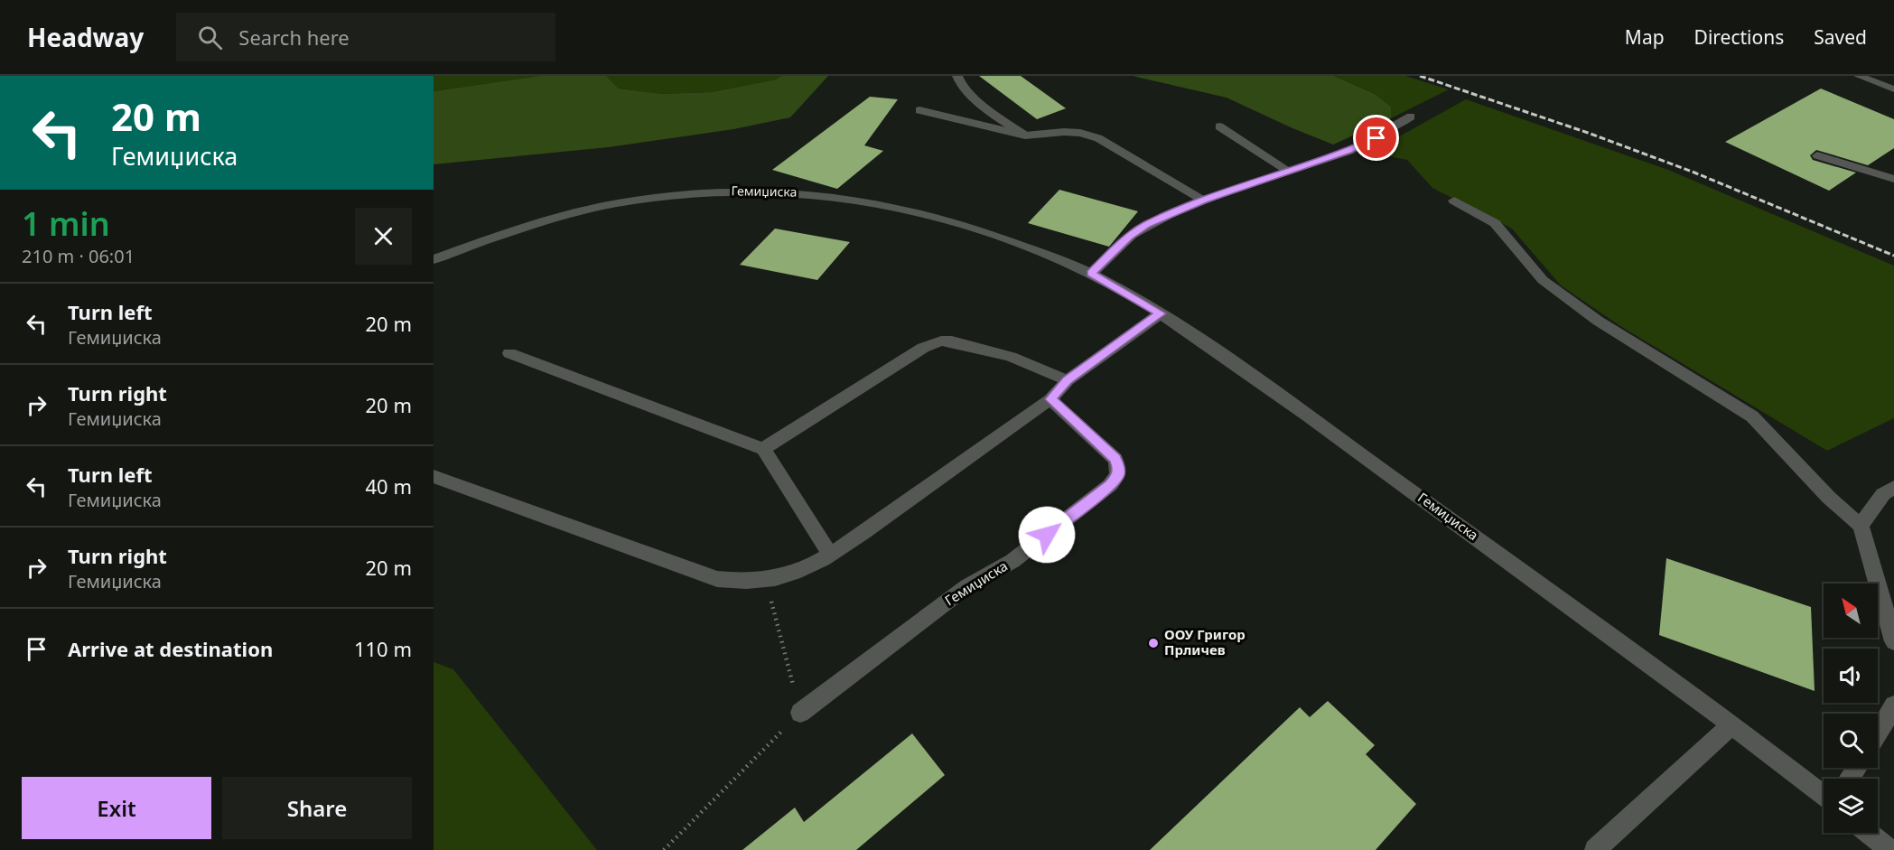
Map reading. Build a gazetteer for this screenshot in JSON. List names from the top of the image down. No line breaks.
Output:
{"streets":{"street":["Гемиџиска"]},"places":["ООУ Григор Прличев"],"north":"top left","page":{"header":"Headway","search":"Search here","nav":["Map","Directions","Saved"],"turn":["20 m","Гемиџиска"],"heading":["1 min","210 m · 06:01"],"list":[{"name":"Turn left","note":"Гемиџиска","value":"20 m"},{"name":"Turn right","note":"Гемиџиска","value":"20 m"},{"name":"Turn left","note":"Гемиџиска","value":"40 m"},{"name":"Turn right","note":"Гемиџиска","value":"20 m"},{"name":"Arrive at destination","value":"110 m"}],"buttons":["Exit","Share"]}}
